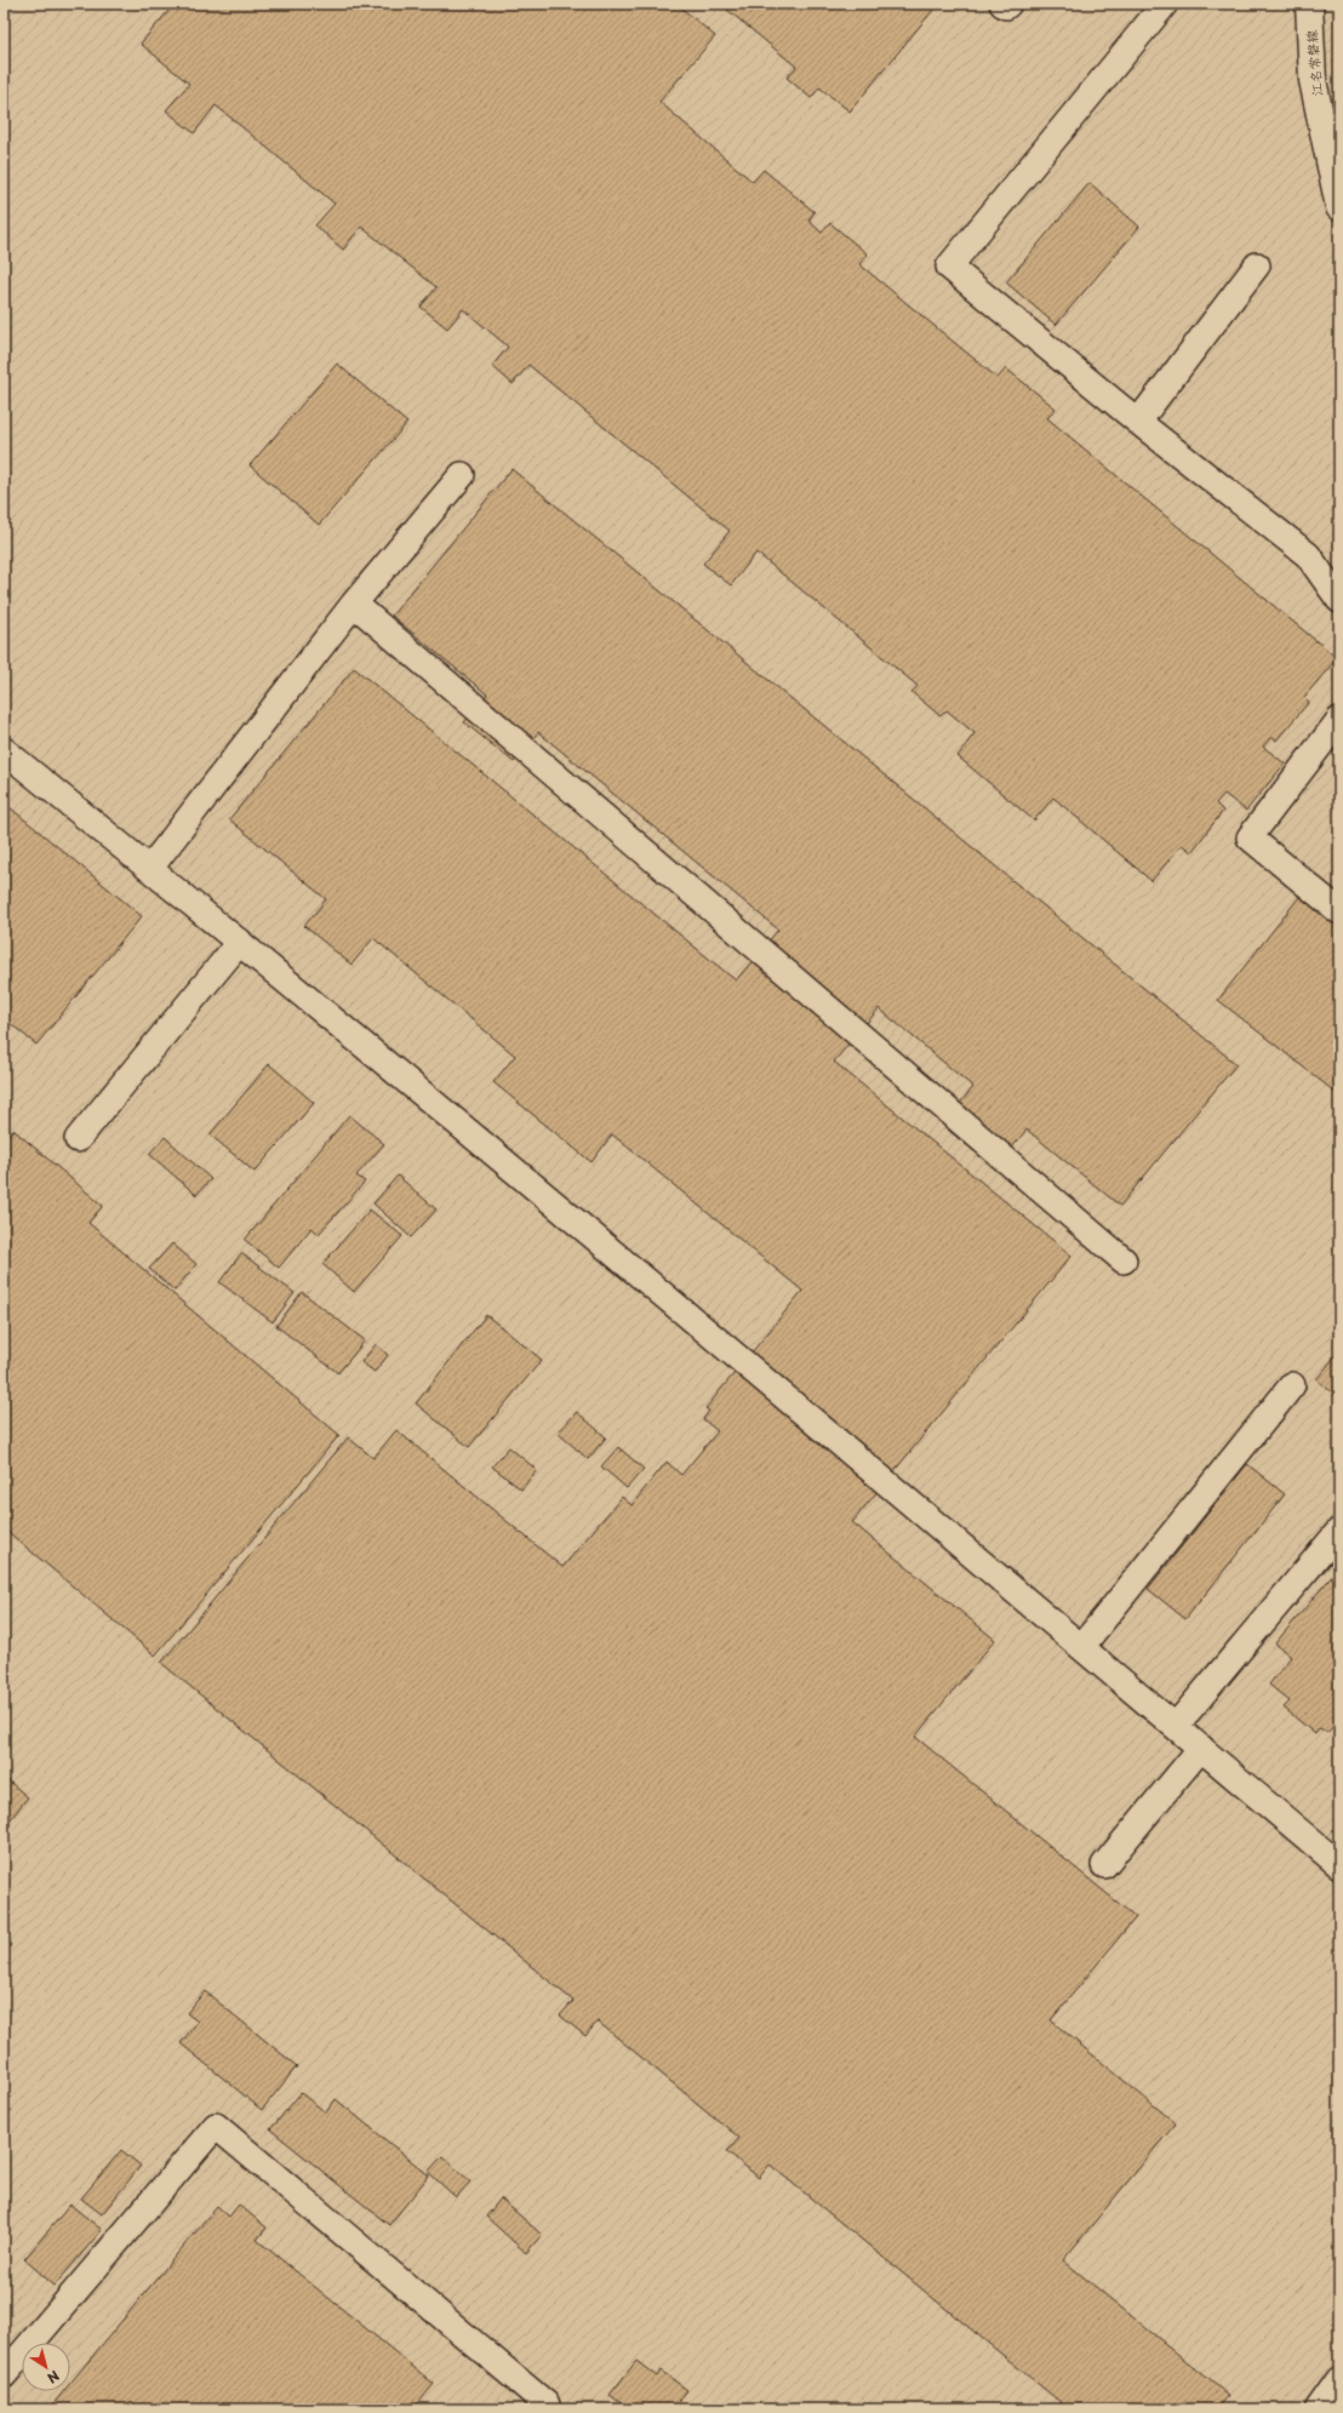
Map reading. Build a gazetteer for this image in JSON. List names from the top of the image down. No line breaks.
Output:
{"streets":{"main road":["江名常磐線"]},"north":"bottom right"}
